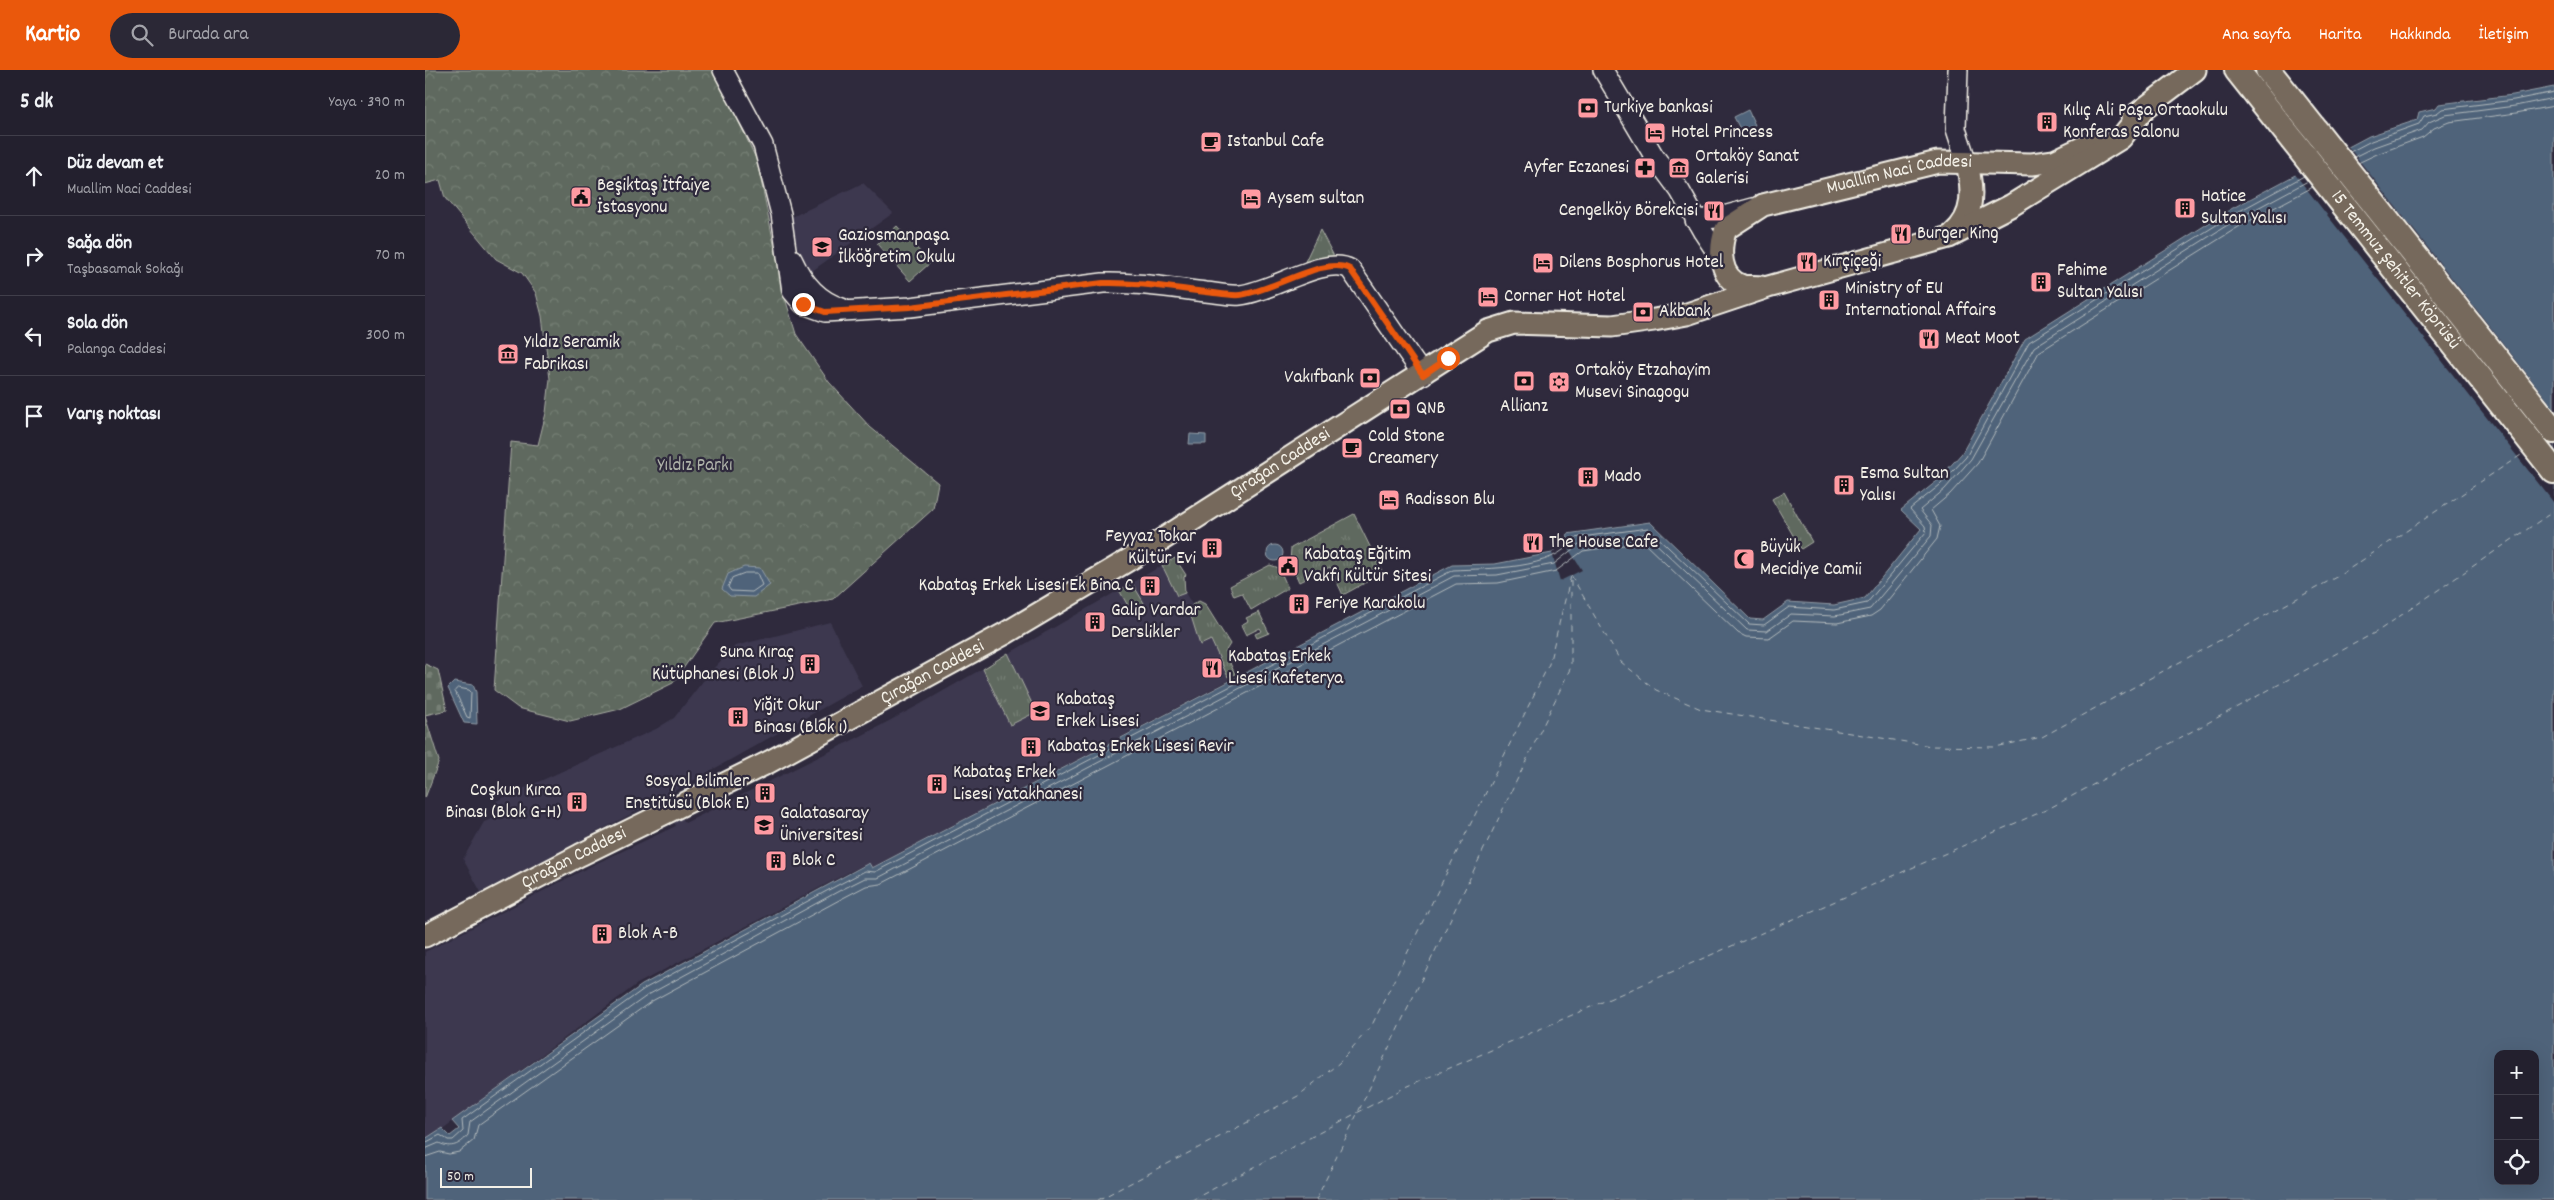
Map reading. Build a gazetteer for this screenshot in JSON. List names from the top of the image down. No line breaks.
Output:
{"streets":{"highway":["15 Temmuz Şehitler Köprüsü"],"main road":["Muallim Naci Caddesi","Çırağan Caddesi"]},"crossings":[["Muallim Naci Caddesi","Çırağan Caddesi"]],"parks":["Yıldız Parkı"],"places":{"bank":["Turkiye bankasi","Akbank","Vakıfbank","Allianz","QNB"],"building":["Kılıç Ali Paşa Ortaokulu Konferas Salonu","Hatice Sultan Yalısı","Fehime Sultan Yalısı","Ministry of EU International Affairs","Mado","Esma Sultan Yalısı","Feyyaz Tokar Kültür Evi","Kabataş Erkek Lisesi Ek Bina C","Feriye Karakolu","Galip Vardar Derslikler","Suna Kıraç Kütüphanesi (Blok J)","Yiğit Okur Binası (Blok ı)","Kabataş Erkek Lisesi Revir","Kabataş Erkek Lisesi Yatakhanesi","Sosyal Bilimler Enstitüsü (Blok E)","Coşkun Kırca Binası (Blok G-H)","Blok C","Blok A-B"],"hotel":["Hotel Princess","Aysem sultan","Dilens Bosphorus Hotel","Corner Hot Hotel","Radisson Blu"],"cafe":["Istanbul Cafe","Cold Stone Creamery"],"pharmacy":["Ayfer Eczanesi"],"museum":["Ortaköy Sanat Galerisi","Yıldız Seramik Fabrikası"],"public building":["Beşiktaş İtfaiye İstasyonu","Kabataş Eğitim Vakfı Kültür Sitesi"],"restaurant":["Cengelköy Börekcisi","Burger King","Kırçiçeği","Meat Moot","The House Cafe","Kabataş Erkek Lisesi Kafeterya"],"school or university":["Gaziosmanpaşa İlköğretim Okulu","Kabataş Erkek Lisesi","Galatasaray Üniversitesi"],"synagogue":["Ortaköy Etzahayim Musevi Sinagogu"],"mosque":["Büyük Mecidiye Camii"]},"scale_bar":"50 m","page":{"header":"Kartio","search":"Burada ara","nav":["Ana sayfa","Harita","Hakkında","İletişim"],"heading":["5 dk","Yaya · 390 m"],"list":[["Düz devam et","Muallim Naci Caddesi","20 m"],["Sağa dön","Taşbasamak Sokağı","70 m"],["Sola dön","Palanga Caddesi","300 m"],"Varış noktası"],"map_buttons":["+","−"],"scale":"50 m"}}
